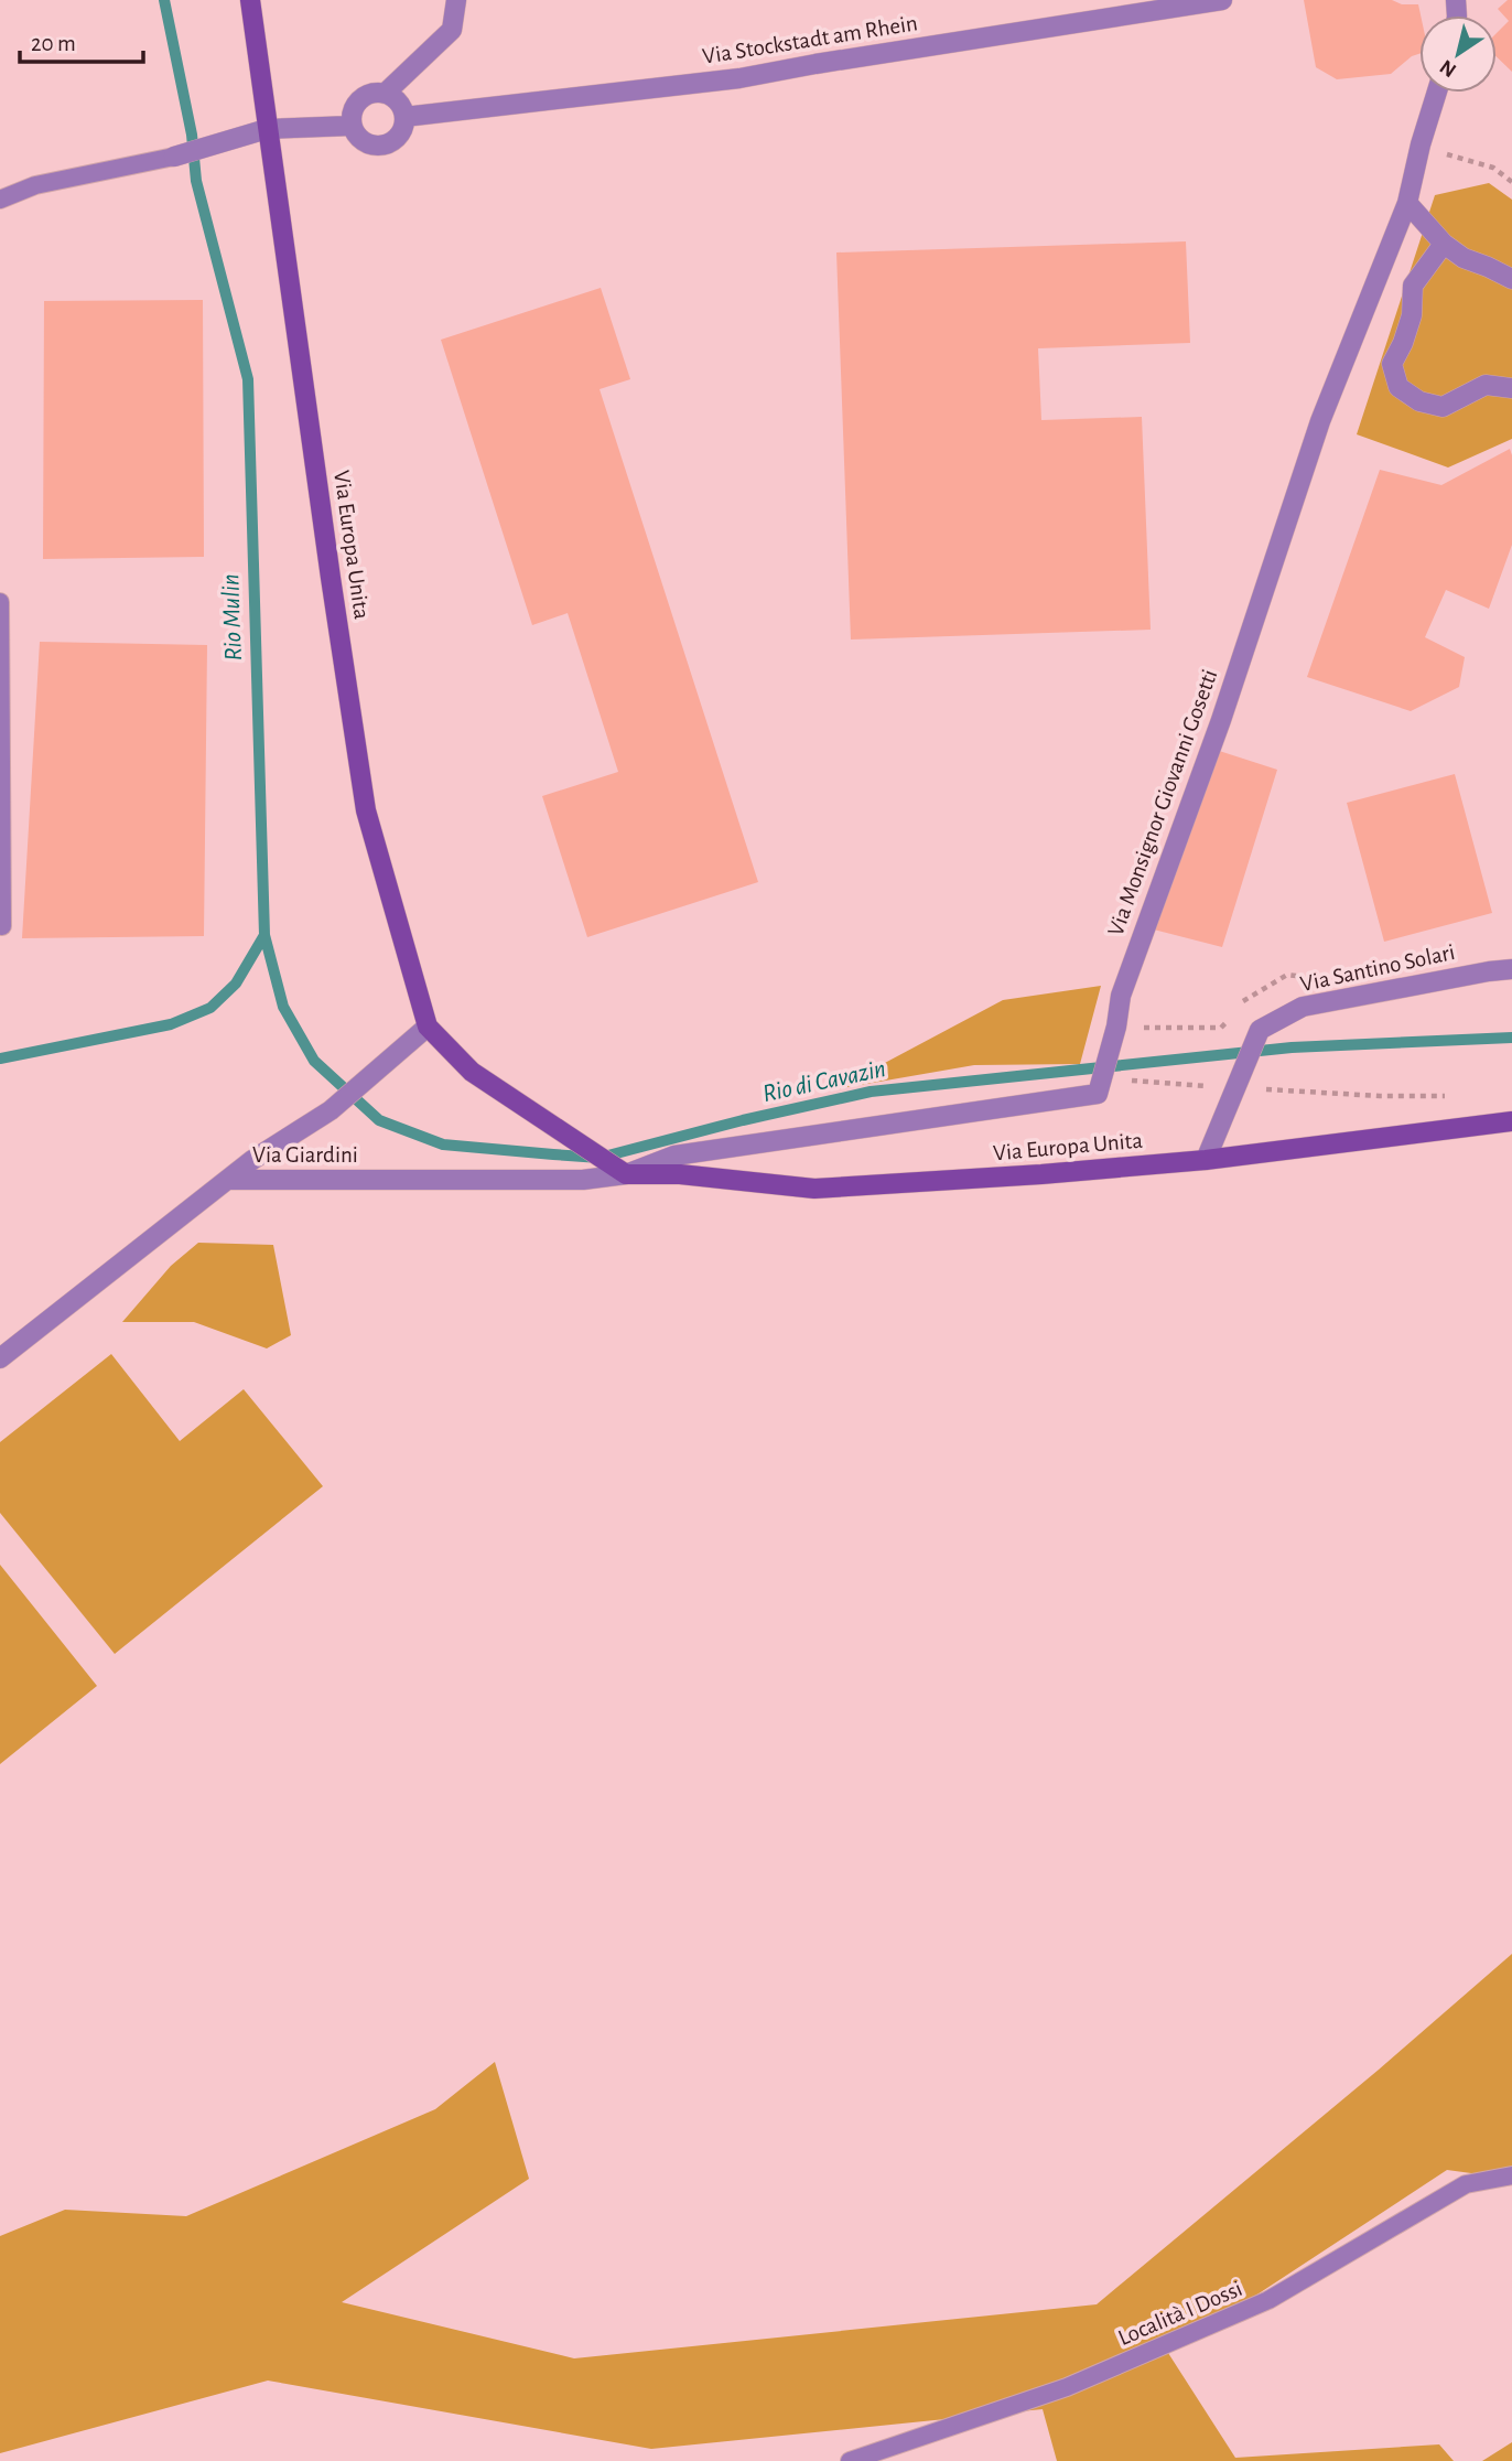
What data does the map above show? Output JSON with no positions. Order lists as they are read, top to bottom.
{
  "streets": {
    "main road": ["Via Europa Unita"],
    "street": [
      "Via Stockstadt am Rhein",
      "Via Monsignor Giovanni Gosetti",
      "Via Santino Solari",
      "Via Giardini"
    ],
    "lane": ["Località I Dossi"]
  },
  "crossings": [
    ["Via Europa Unita", "Via Santino Solari"],
    ["Via Europa Unita", "Via Giardini"]
  ],
  "water": ["Rio Mulin", "Rio di Cavazin"],
  "scale_bar": "20 m",
  "north": "bottom left"
}
